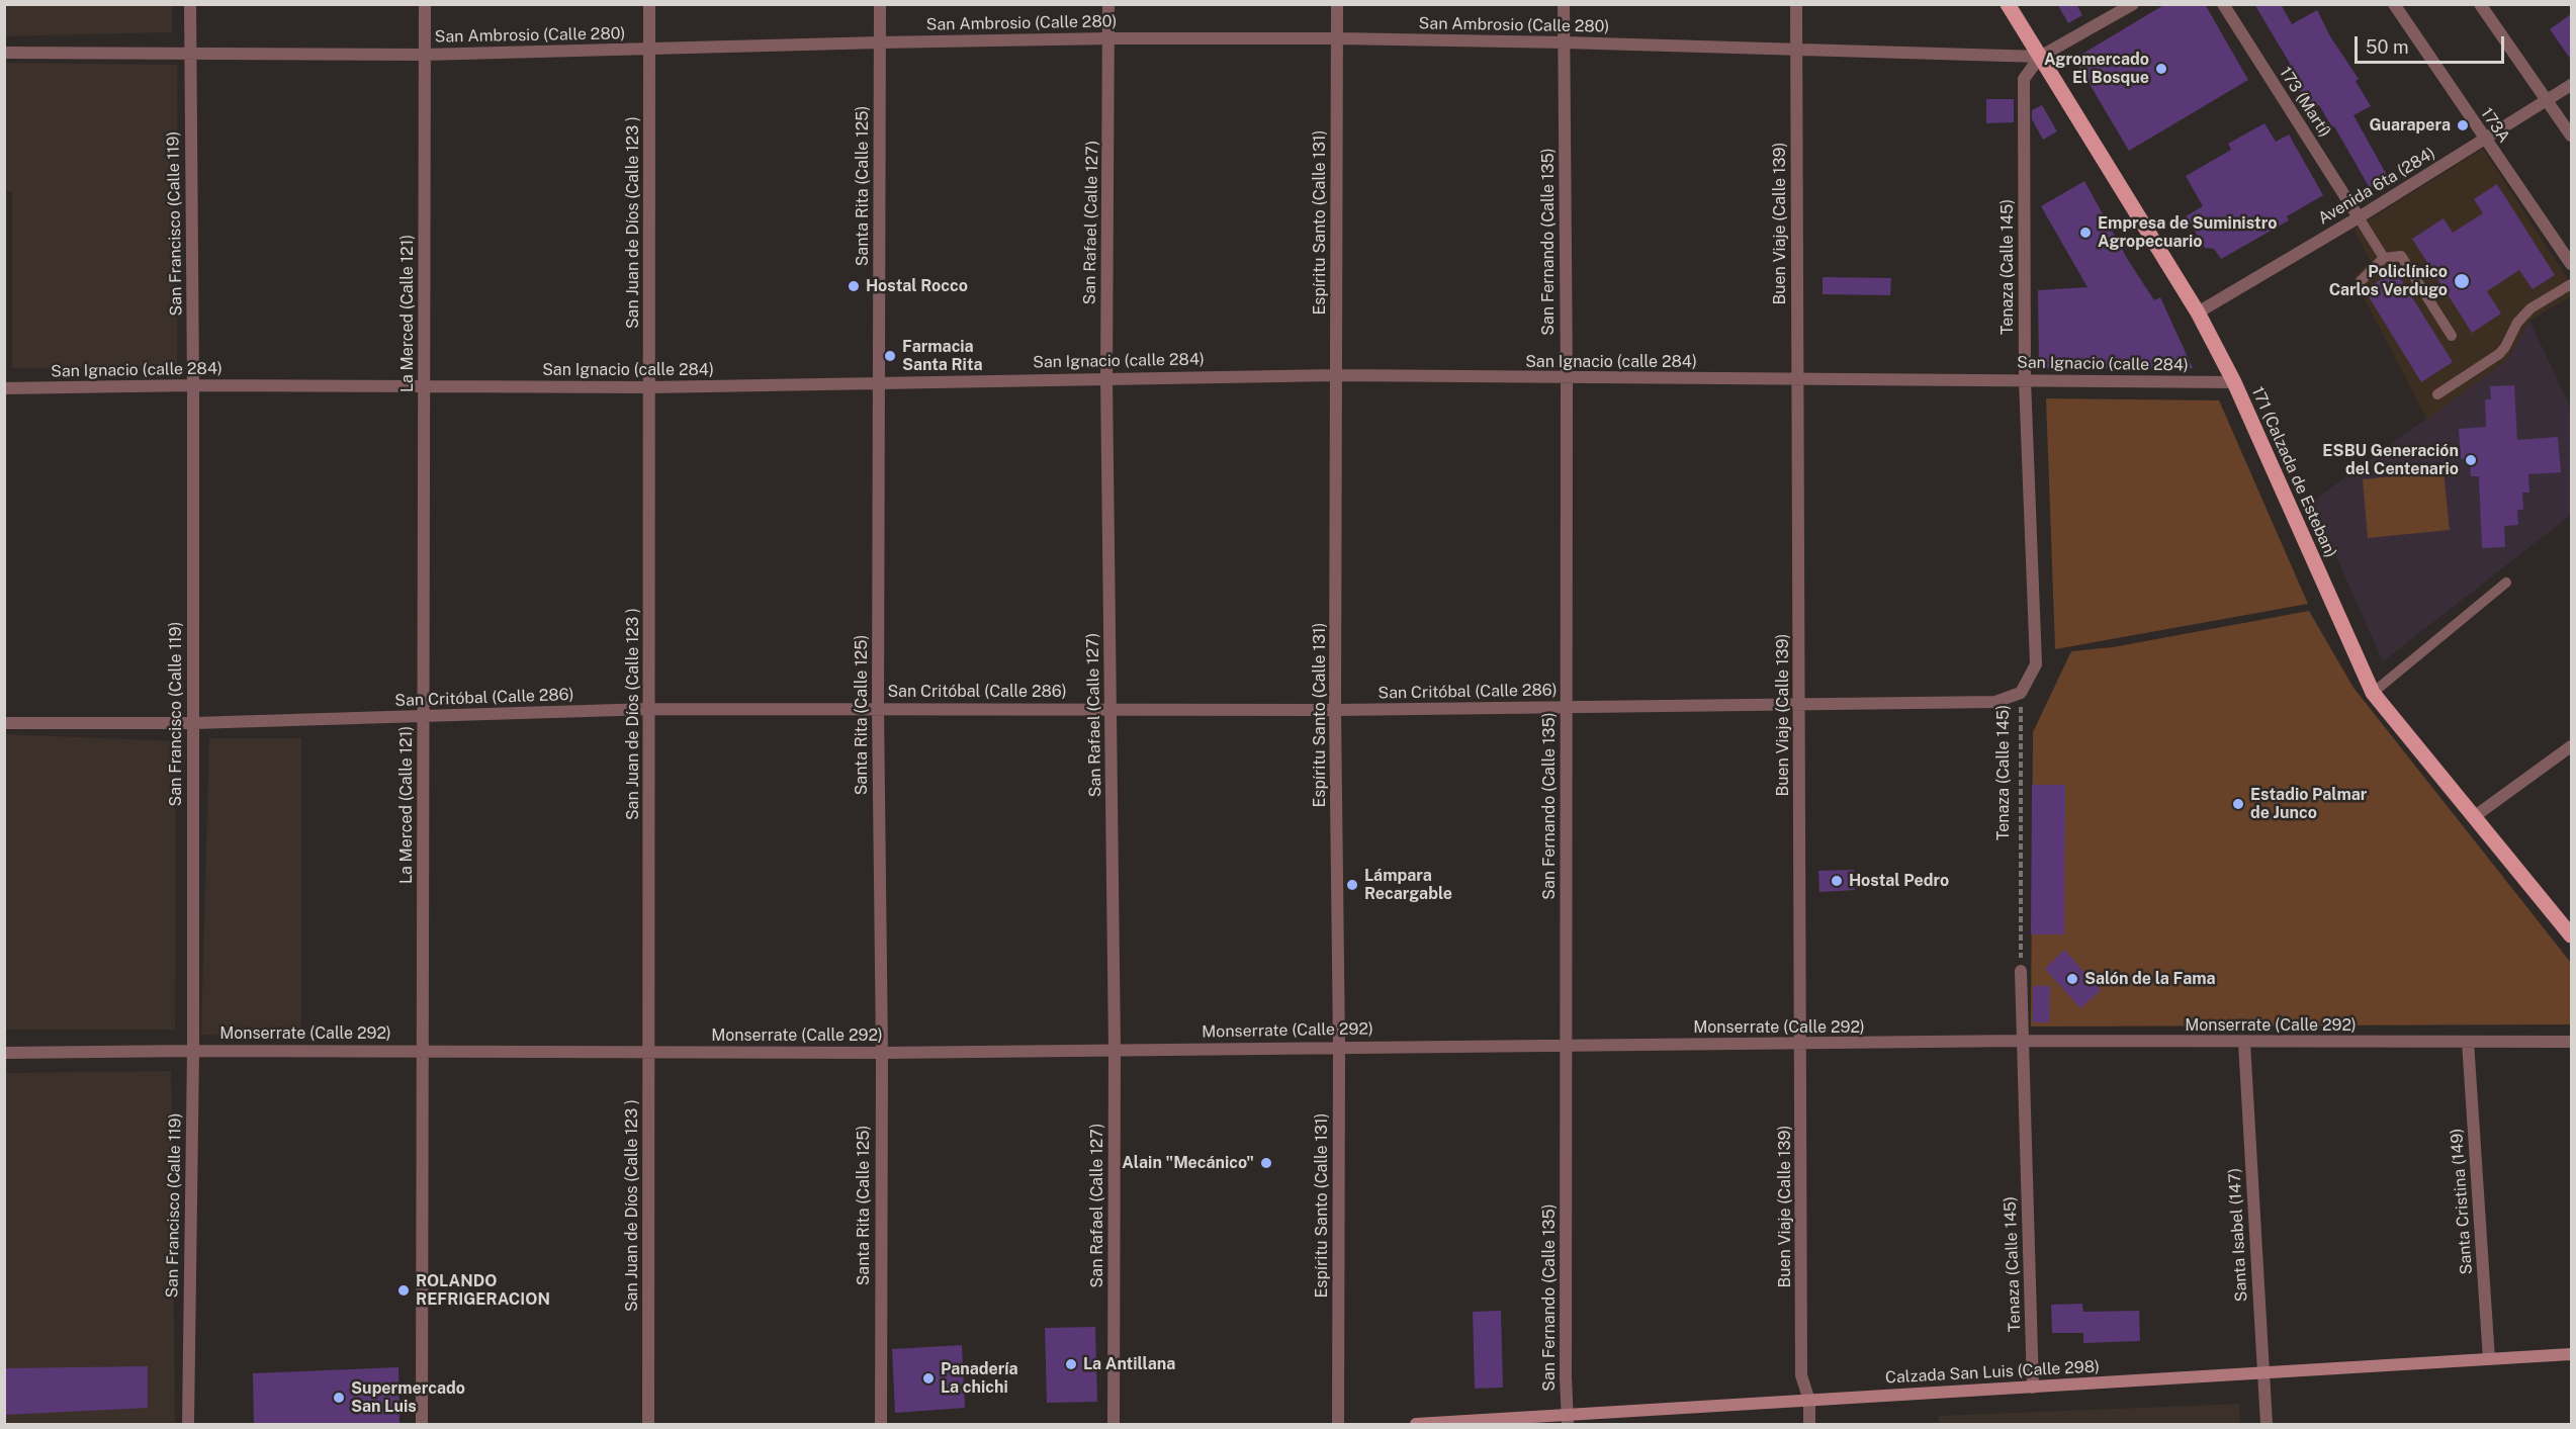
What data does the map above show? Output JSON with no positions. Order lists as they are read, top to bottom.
{
  "streets": {
    "main road": ["171 (Calzada de Esteban)", "Calzada San Luis (Calle 298)"],
    "street": [
      "San Ambrosio (Calle 280)",
      "173 (Martí)",
      "173A",
      "Santa Rita (Calle 125)",
      "Avenida 6ta (284)",
      "San Juan de Díos (Calle 123 )",
      "San Rafael (Calle 127)",
      "Espíritu Santo (Calle 131)",
      "San Francisco (Calle 119)",
      "Buen Viaje (Calle 139)",
      "San Fernando (Calle 135)",
      "Tenaza (Calle 145)",
      "La Merced (Calle 121)",
      "San Ignacio (calle 284)",
      "San Critóbal (Calle 286)",
      "Monserrate (Calle 292)",
      "Santa Cristina (149)",
      "Santa Isabel (147)"
    ]
  },
  "crossings": [
    ["San Ambrosio (Calle 280)", "Santa Rita (Calle 125)"],
    ["San Ambrosio (Calle 280)", "San Juan de Díos (Calle 123 )"],
    ["San Ambrosio (Calle 280)", "San Rafael (Calle 127)"],
    ["San Ambrosio (Calle 280)", "Espíritu Santo (Calle 131)"],
    ["San Ambrosio (Calle 280)", "San Francisco (Calle 119)"],
    ["San Ambrosio (Calle 280)", "Buen Viaje (Calle 139)"],
    ["San Ambrosio (Calle 280)", "San Fernando (Calle 135)"],
    ["San Ambrosio (Calle 280)", "Tenaza (Calle 145)"],
    ["San Ambrosio (Calle 280)", "La Merced (Calle 121)"],
    ["San Ambrosio (Calle 280)", "171 (Calzada de Esteban)"],
    ["173 (Martí)", "Avenida 6ta (284)"],
    ["173A", "Avenida 6ta (284)"],
    ["Santa Rita (Calle 125)", "San Ignacio (calle 284)"],
    ["Santa Rita (Calle 125)", "San Critóbal (Calle 286)"],
    ["Santa Rita (Calle 125)", "Monserrate (Calle 292)"],
    ["Avenida 6ta (284)", "171 (Calzada de Esteban)"],
    ["San Juan de Díos (Calle 123 )", "San Ignacio (calle 284)"],
    ["San Juan de Díos (Calle 123 )", "San Critóbal (Calle 286)"],
    ["San Juan de Díos (Calle 123 )", "Monserrate (Calle 292)"],
    ["San Rafael (Calle 127)", "San Ignacio (calle 284)"],
    ["San Rafael (Calle 127)", "San Critóbal (Calle 286)"],
    ["San Rafael (Calle 127)", "Monserrate (Calle 292)"],
    ["Espíritu Santo (Calle 131)", "San Ignacio (calle 284)"],
    ["Espíritu Santo (Calle 131)", "San Critóbal (Calle 286)"],
    ["Espíritu Santo (Calle 131)", "Monserrate (Calle 292)"],
    ["San Francisco (Calle 119)", "San Ignacio (calle 284)"],
    ["San Francisco (Calle 119)", "San Critóbal (Calle 286)"],
    ["San Francisco (Calle 119)", "Monserrate (Calle 292)"],
    ["Buen Viaje (Calle 139)", "San Ignacio (calle 284)"],
    ["Buen Viaje (Calle 139)", "San Critóbal (Calle 286)"],
    ["Buen Viaje (Calle 139)", "Monserrate (Calle 292)"],
    ["Buen Viaje (Calle 139)", "Calzada San Luis (Calle 298)"],
    ["San Fernando (Calle 135)", "San Ignacio (calle 284)"],
    ["San Fernando (Calle 135)", "San Critóbal (Calle 286)"],
    ["San Fernando (Calle 135)", "Monserrate (Calle 292)"],
    ["San Fernando (Calle 135)", "Calzada San Luis (Calle 298)"],
    ["Tenaza (Calle 145)", "San Ignacio (calle 284)"],
    ["Tenaza (Calle 145)", "171 (Calzada de Esteban)"],
    ["Tenaza (Calle 145)", "San Critóbal (Calle 286)"],
    ["Tenaza (Calle 145)", "Monserrate (Calle 292)"],
    ["Tenaza (Calle 145)", "Calzada San Luis (Calle 298)"],
    ["La Merced (Calle 121)", "San Ignacio (calle 284)"],
    ["La Merced (Calle 121)", "San Critóbal (Calle 286)"],
    ["La Merced (Calle 121)", "Monserrate (Calle 292)"],
    ["San Ignacio (calle 284)", "171 (Calzada de Esteban)"],
    ["Monserrate (Calle 292)", "Santa Cristina (149)"],
    ["Monserrate (Calle 292)", "Santa Isabel (147)"],
    ["Santa Cristina (149)", "Calzada San Luis (Calle 298)"],
    ["Santa Isabel (147)", "Calzada San Luis (Calle 298)"]
  ],
  "places": [
    "Agromercado El Bosque",
    "Guarapera",
    "Empresa de Suministro Agropecuario",
    "Policlínico Carlos Verdugo",
    "Hostal Rocco",
    "Farmacia Santa Rita",
    "ESBU Generación del Centenario",
    "Estadio Palmar de Junco",
    "Hostal Pedro",
    "Lámpara Recargable",
    "Salón de la Fama",
    "Alain \"Mecánico\"",
    "ROLANDO REFRIGERACION",
    "La Antillana",
    "Panadería La chichi",
    "Supermercado San Luis"
  ],
  "scale_bar": "50 m"
}
